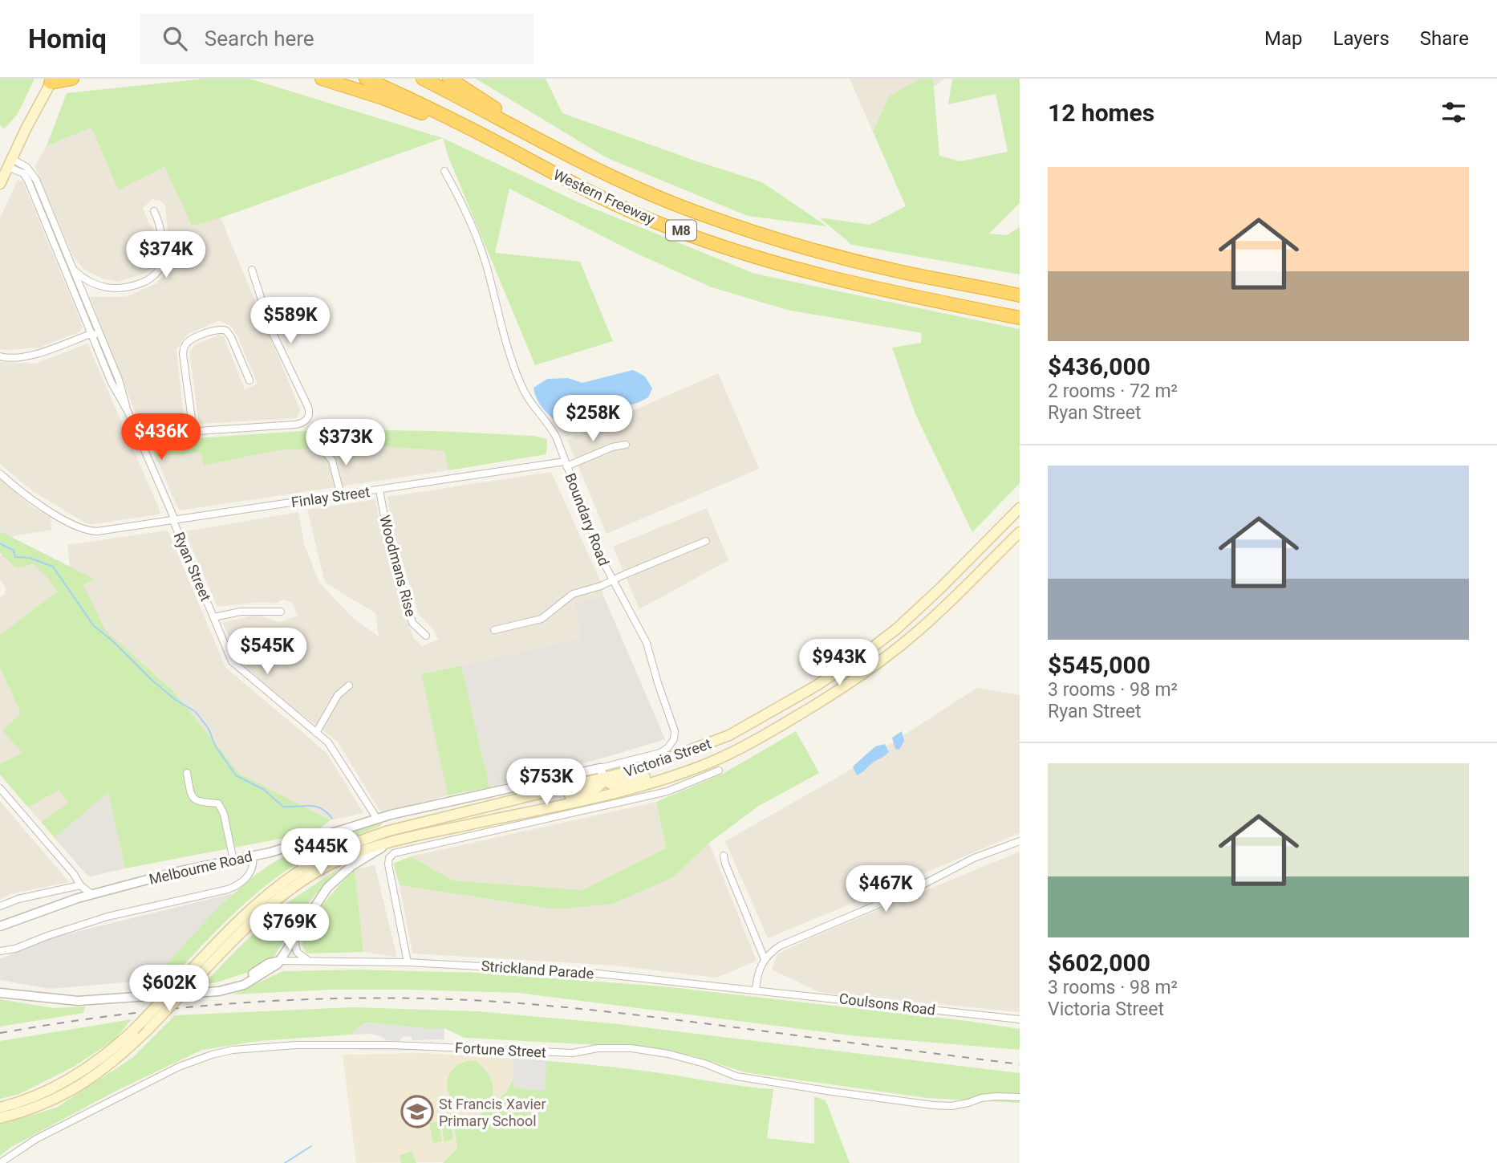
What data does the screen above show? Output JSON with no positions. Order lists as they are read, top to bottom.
{
  "streets": {
    "highway": ["Western Freeway", "M8"],
    "main road": ["Victoria Street"],
    "street": [
      "Finlay Street",
      "Boundary Road",
      "Woodmans Rise",
      "Ryan Street",
      "Melbourne Road",
      "Strickland Parade",
      "Coulsons Road",
      "Fortune Street"
    ]
  },
  "crossings": [
    ["Finlay Street", "Boundary Road"],
    ["Finlay Street", "Woodmans Rise"],
    ["Finlay Street", "Ryan Street"],
    ["Boundary Road", "Melbourne Road"],
    ["Ryan Street", "Melbourne Road"],
    ["Victoria Street", "Melbourne Road"],
    ["Strickland Parade", "Coulsons Road"]
  ],
  "places": {
    "school or university": ["St Francis Xavier Primary School"]
  },
  "page": {
    "header": "Homiq",
    "search": "Search here",
    "nav": ["Map", "Layers", "Share"],
    "heading": "12 homes",
    "list": [
      {
        "name": "$436,000",
        "note": "2 rooms · 72 m² · Ryan Street"
      },
      {
        "name": "$545,000",
        "note": "3 rooms · 98 m² · Ryan Street"
      },
      {
        "name": "$602,000",
        "note": "3 rooms · 98 m² · Victoria Street"
      }
    ],
    "price": [
      "$374K",
      "$589K",
      "$258K",
      "$436K",
      "$373K",
      "$545K",
      "$943K",
      "$753K",
      "$445K",
      "$467K",
      "$769K",
      "$602K"
    ]
  }
}
